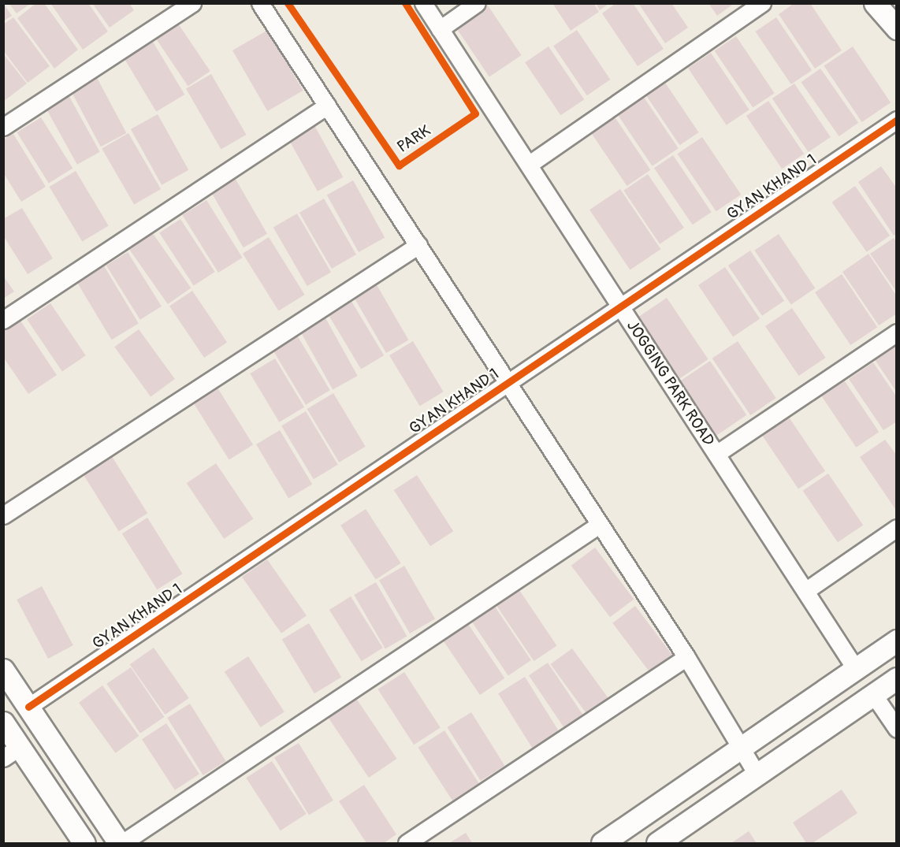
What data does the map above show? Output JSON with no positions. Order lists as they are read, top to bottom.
{
  "streets": {
    "street": ["GYAN KHAND 1", "JOGGING PARK ROAD"],
    "cycle path": ["PARK"]
  },
  "crossings": [
    ["GYAN KHAND 1", "JOGGING PARK ROAD"]
  ]
}
